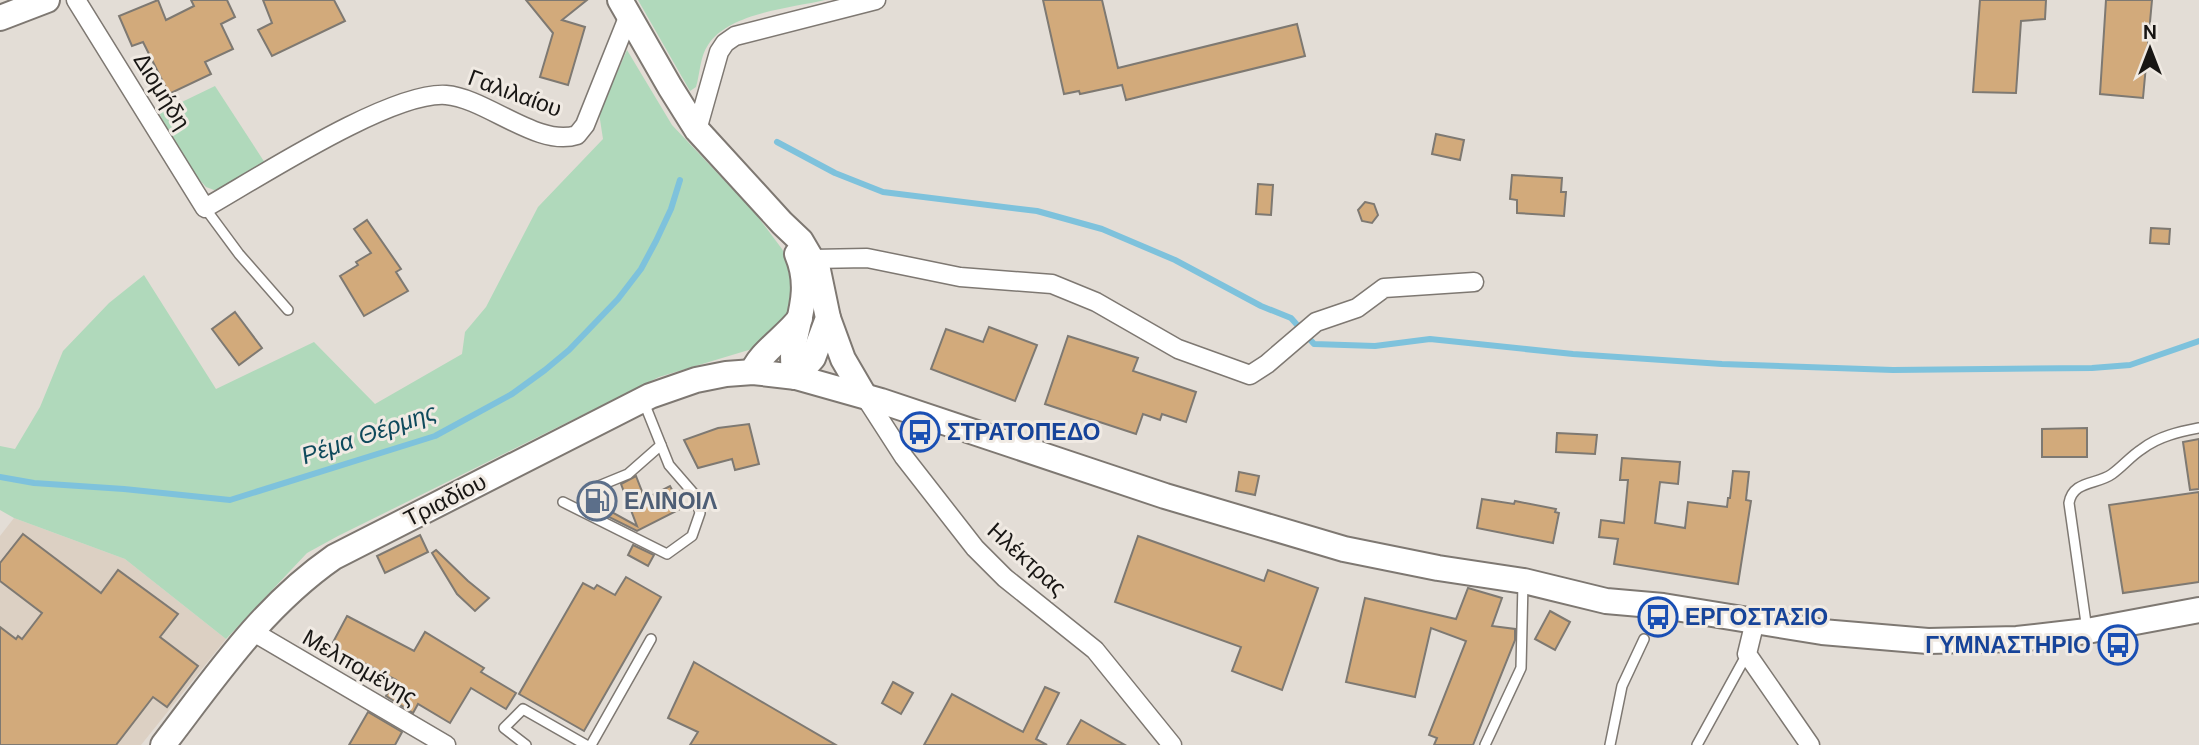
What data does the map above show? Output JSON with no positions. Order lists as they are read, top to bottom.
{
  "streets": {
    "main road": ["Τριαδίου"],
    "street": [
      "Διομήδη",
      "Γαλιλαίου",
      "Ηλέκτρας",
      "Μελπομένης"
    ]
  },
  "crossings": [
    ["Διομήδη", "Γαλιλαίου"],
    ["Τριαδίου", "Ηλέκτρας"],
    ["Τριαδίου", "Μελπομένης"]
  ],
  "water": ["Ρέμα Θέρμης"],
  "places": {
    "bus stop": ["ΣΤΡΑΤΟΠΕΔΟ", "ΕΡΓΟΣΤΑΣΙΟ", "ΓΥΜΝΑΣΤΗΡΙΟ"],
    "fuel station": ["ΕΛΙΝΟΙΛ"]
  },
  "north": "top"
}
